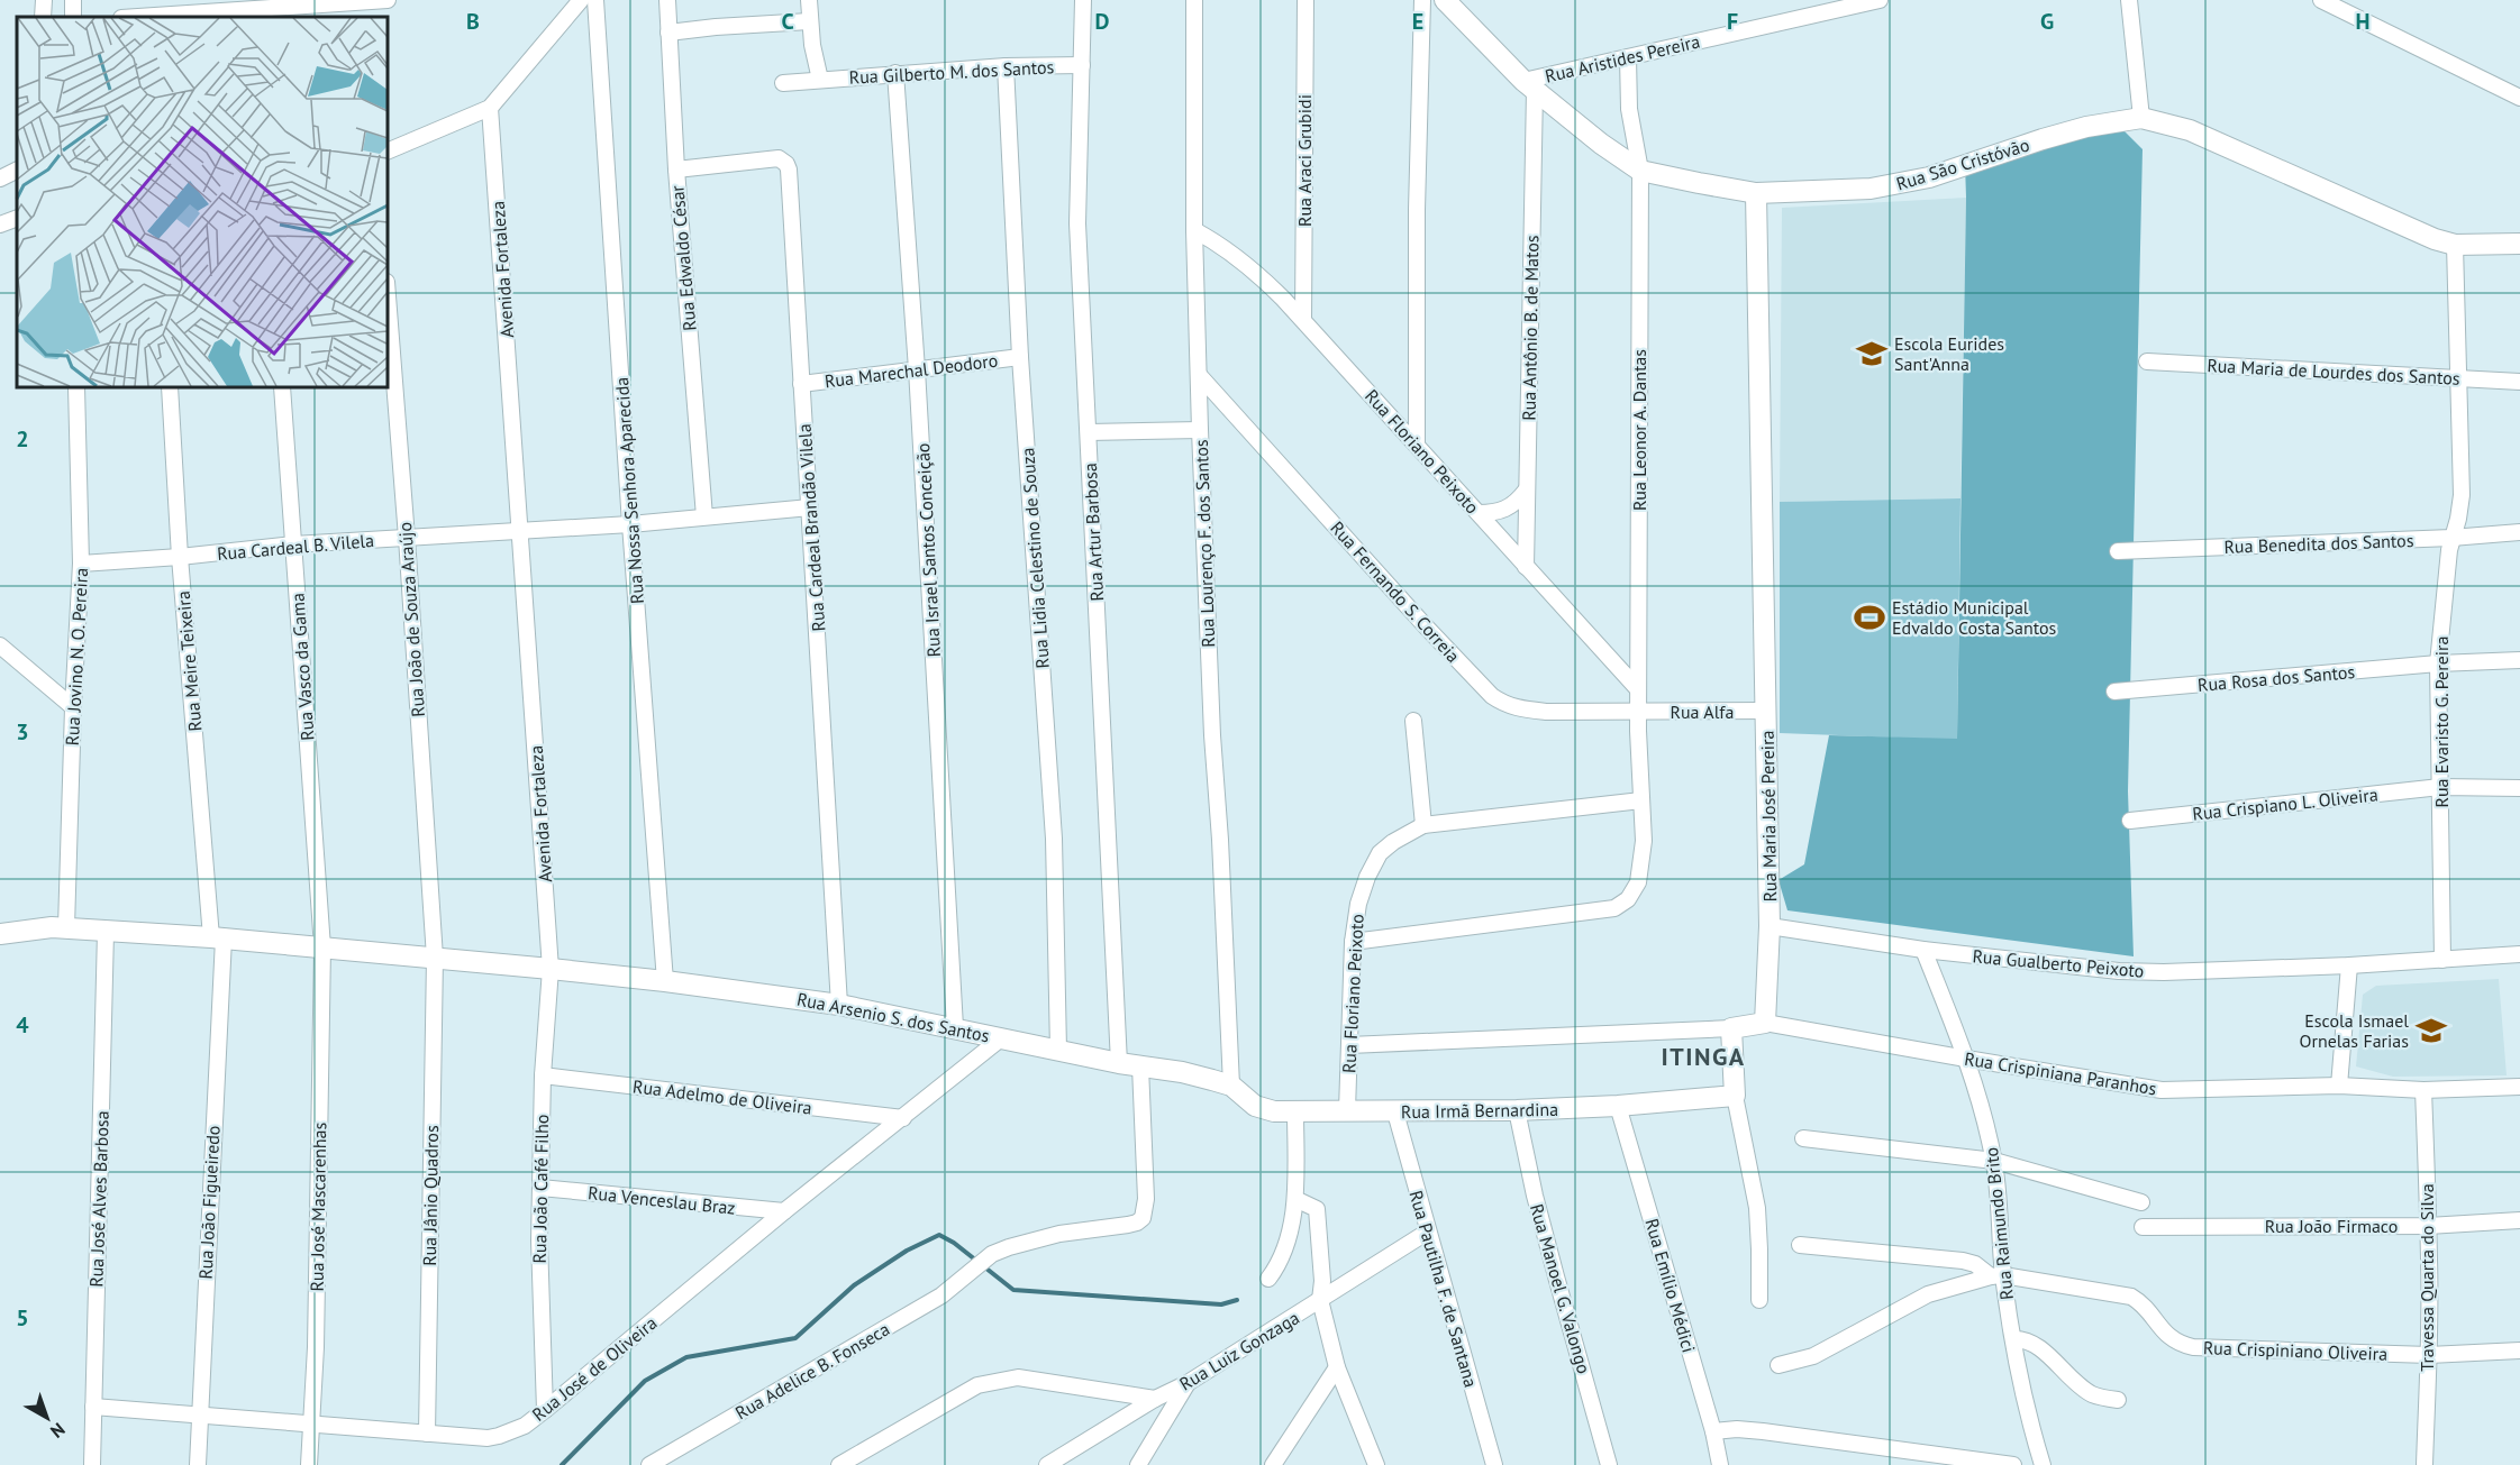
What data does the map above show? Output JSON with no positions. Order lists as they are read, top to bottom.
{
  "streets": {
    "main road": [
      "Rua São Cristóvão",
      "Rua Maria José Pereira",
      "Rua Arsenio S. dos Santos",
      "Rua Irmã Bernardina"
    ],
    "street": [
      "Rua Aristides Pereira",
      "Rua Gilberto M. dos Santos",
      "Rua Araci Grubidi",
      "Rua Edwaldo César",
      "Avenida Fortaleza",
      "Rua Antônio B. de Matos",
      "Rua Marechal Deodoro",
      "Rua Maria de Lourdes dos Santos",
      "Rua Leonor A. Dantas",
      "Rua Floriano Peixoto",
      "Rua Nossa Senhora Aparecida",
      "Rua Cardeal Brandão Vilela",
      "Rua Artur Barbosa",
      "Rua Lourenço F. dos Santos",
      "Rua Benedita dos Santos",
      "Rua Cardeal B. Vilela",
      "Rua Israel Santos Conceição",
      "Rua Lidia Celestino de Souza",
      "Rua Fernando S. Correia",
      "Rua João de Souza Araújo",
      "Rua Jovino N. O. Pereira",
      "Rua Meire Teixeira",
      "Rua Vasco da Gama",
      "Rua Rosa dos Santos",
      "Rua Alfa",
      "Rua Evaristo G. Pereira",
      "Rua Crispiano L. Oliveira",
      "Rua Gualberto Peixoto",
      "Rua Crispiniana Paranhos",
      "Rua Adelmo de Oliveira",
      "Rua João Café Filho",
      "Rua Jânio Quadros",
      "Rua José Alves Barbosa",
      "Rua Venceslau Braz",
      "Rua João Figueiredo",
      "Rua José Mascarenhas",
      "Rua Raimundo Brito",
      "Rua João Firmaco",
      "Travessa Quarta do Silva",
      "Rua Emílio Médici",
      "Rua Pautilha F. de Santana",
      "Rua Manoel G. Valongo",
      "Rua Luiz Gonzaga",
      "Rua Crispiniano Oliveira",
      "Rua José de Oliveira",
      "Rua Adelice B. Fonseca"
    ]
  },
  "crossings": [
    ["Rua Aristides Pereira", "Rua São Cristóvão"],
    ["Rua Aristides Pereira", "Rua Antônio B. de Matos"],
    ["Rua Aristides Pereira", "Rua Leonor A. Dantas"],
    ["Rua Gilberto M. dos Santos", "Rua Artur Barbosa"],
    ["Rua Gilberto M. dos Santos", "Rua Israel Santos Conceição"],
    ["Rua Gilberto M. dos Santos", "Rua Lidia Celestino de Souza"],
    ["Rua Araci Grubidi", "Rua Floriano Peixoto"],
    ["Rua São Cristóvão", "Rua Antônio B. de Matos"],
    ["Rua São Cristóvão", "Rua Leonor A. Dantas"],
    ["Rua São Cristóvão", "Rua Evaristo G. Pereira"],
    ["Rua São Cristóvão", "Rua Maria José Pereira"],
    ["Rua Edwaldo César", "Rua Cardeal Brandão Vilela"],
    ["Rua Edwaldo César", "Rua Cardeal B. Vilela"],
    ["Avenida Fortaleza", "Rua Cardeal B. Vilela"],
    ["Avenida Fortaleza", "Rua Arsenio S. dos Santos"],
    ["Avenida Fortaleza", "Rua João Café Filho"],
    ["Rua Antônio B. de Matos", "Rua Floriano Peixoto"],
    ["Rua Marechal Deodoro", "Rua Cardeal Brandão Vilela"],
    ["Rua Marechal Deodoro", "Rua Israel Santos Conceição"],
    ["Rua Marechal Deodoro", "Rua Lidia Celestino de Souza"],
    ["Rua Maria de Lourdes dos Santos", "Rua Evaristo G. Pereira"],
    ["Rua Leonor A. Dantas", "Rua Floriano Peixoto"],
    ["Rua Leonor A. Dantas", "Rua Fernando S. Correia"],
    ["Rua Leonor A. Dantas", "Rua Alfa"],
    ["Rua Floriano Peixoto", "Rua Lourenço F. dos Santos"],
    ["Rua Floriano Peixoto", "Rua Irmã Bernardina"],
    ["Rua Nossa Senhora Aparecida", "Rua Cardeal B. Vilela"],
    ["Rua Nossa Senhora Aparecida", "Rua Arsenio S. dos Santos"],
    ["Rua Cardeal Brandão Vilela", "Rua Cardeal B. Vilela"],
    ["Rua Cardeal Brandão Vilela", "Rua Arsenio S. dos Santos"],
    ["Rua Artur Barbosa", "Rua Arsenio S. dos Santos"],
    ["Rua Lourenço F. dos Santos", "Rua Fernando S. Correia"],
    ["Rua Lourenço F. dos Santos", "Rua Arsenio S. dos Santos"],
    ["Rua Lourenço F. dos Santos", "Rua Irmã Bernardina"],
    ["Rua Benedita dos Santos", "Rua Evaristo G. Pereira"],
    ["Rua Cardeal B. Vilela", "Rua João de Souza Araújo"],
    ["Rua Cardeal B. Vilela", "Rua Jovino N. O. Pereira"],
    ["Rua Cardeal B. Vilela", "Rua Meire Teixeira"],
    ["Rua Cardeal B. Vilela", "Rua Vasco da Gama"],
    ["Rua Israel Santos Conceição", "Rua Arsenio S. dos Santos"],
    ["Rua Lidia Celestino de Souza", "Rua Arsenio S. dos Santos"],
    ["Rua Fernando S. Correia", "Rua Alfa"],
    ["Rua João de Souza Araújo", "Rua Jânio Quadros"],
    ["Rua Meire Teixeira", "Rua João Figueiredo"],
    ["Rua Vasco da Gama", "Rua José Mascarenhas"],
    ["Rua Rosa dos Santos", "Rua Evaristo G. Pereira"],
    ["Rua Alfa", "Rua Maria José Pereira"],
    ["Rua Evaristo G. Pereira", "Rua Crispiano L. Oliveira"],
    ["Rua Maria José Pereira", "Rua Gualberto Peixoto"],
    ["Rua Maria José Pereira", "Rua Crispiniana Paranhos"],
    ["Rua Gualberto Peixoto", "Rua Raimundo Brito"],
    ["Rua Arsenio S. dos Santos", "Rua Irmã Bernardina"],
    ["Rua Arsenio S. dos Santos", "Rua João Café Filho"],
    ["Rua Arsenio S. dos Santos", "Rua José de Oliveira"],
    ["Rua Arsenio S. dos Santos", "Rua Adelice B. Fonseca"],
    ["Rua Crispiniana Paranhos", "Rua Raimundo Brito"],
    ["Rua Crispiniana Paranhos", "Travessa Quarta do Silva"],
    ["Rua Adelmo de Oliveira", "Rua João Café Filho"],
    ["Rua Adelmo de Oliveira", "Rua José de Oliveira"],
    ["Rua Irmã Bernardina", "Rua Emílio Médici"],
    ["Rua Irmã Bernardina", "Rua Pautilha F. de Santana"],
    ["Rua Irmã Bernardina", "Rua Manoel G. Valongo"],
    ["Rua João Café Filho", "Rua Venceslau Braz"],
    ["Rua João Café Filho", "Rua José de Oliveira"],
    ["Rua Jânio Quadros", "Rua José de Oliveira"],
    ["Rua José Alves Barbosa", "Rua José de Oliveira"],
    ["Rua Venceslau Braz", "Rua José de Oliveira"],
    ["Rua João Figueiredo", "Rua José de Oliveira"],
    ["Rua José Mascarenhas", "Rua José de Oliveira"],
    ["Rua Raimundo Brito", "Rua Crispiniano Oliveira"],
    ["Rua João Firmaco", "Travessa Quarta do Silva"],
    ["Travessa Quarta do Silva", "Rua Crispiniano Oliveira"],
    ["Rua Pautilha F. de Santana", "Rua Luiz Gonzaga"]
  ],
  "districts": ["ITINGA"],
  "places": {
    "school or university": ["Escola Eurides Sant'Anna", "Escola Ismael Ornelas Farias"],
    "sports": ["Estádio Municipal Edvaldo Costa Santos"]
  },
  "north": "bottom right",
  "grid": {
    "columns": [
      "B",
      "C",
      "D",
      "E",
      "F",
      "G",
      "H"
    ],
    "rows": [
      "2",
      "3",
      "4",
      "5"
    ]
  }
}
